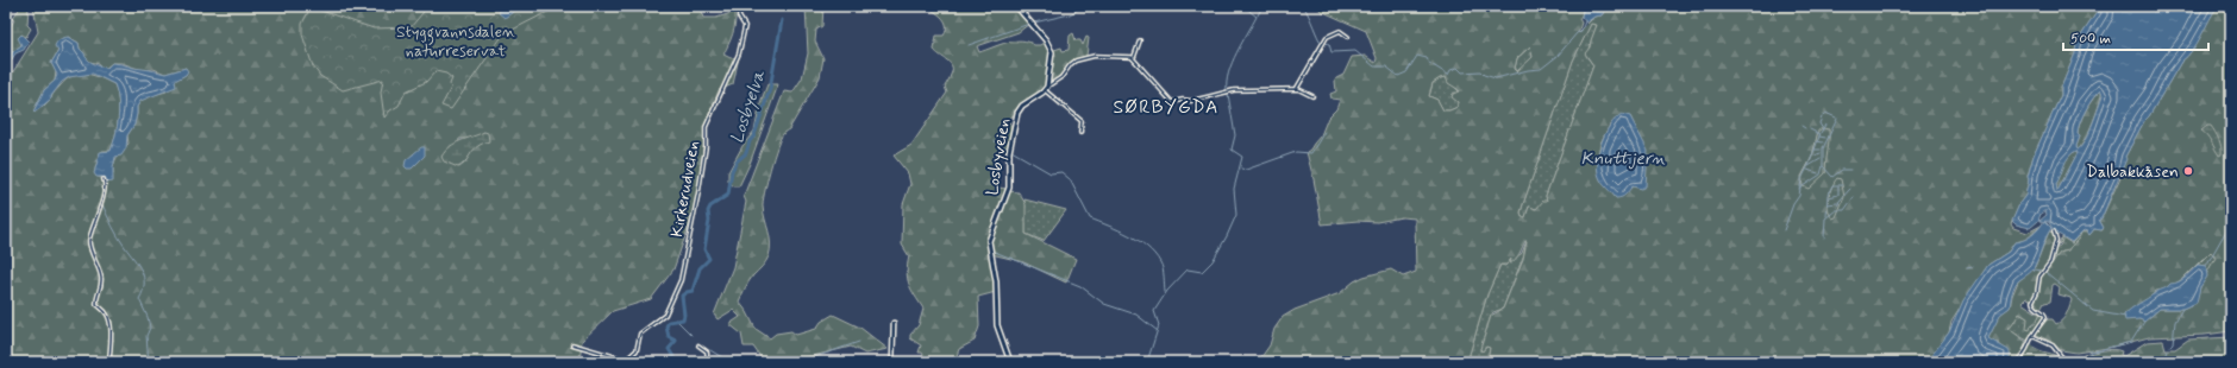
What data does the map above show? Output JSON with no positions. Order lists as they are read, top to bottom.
{
  "streets": {
    "main road": ["Losbyveien"],
    "street": ["Kirkerudveien"]
  },
  "districts": ["SØRBYGDA"],
  "water": ["Losbyelva", "Knuttjern"],
  "parks": ["Styggvannsdalen naturreservat"],
  "places": ["Dalbakkåsen"],
  "scale_bar": "500 m"
}
